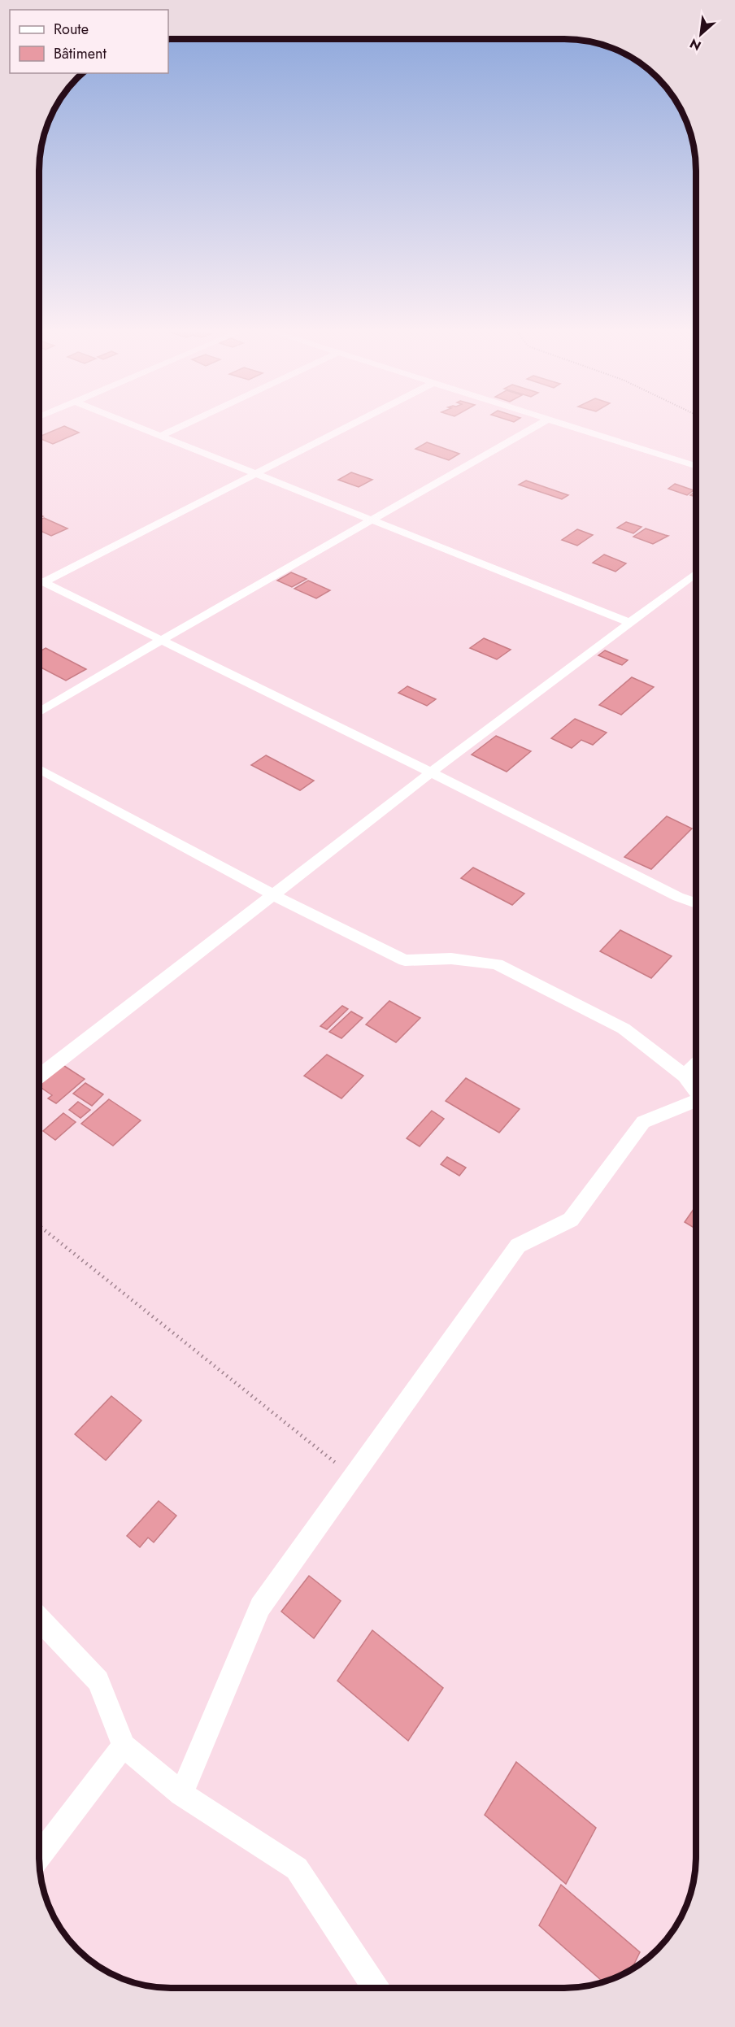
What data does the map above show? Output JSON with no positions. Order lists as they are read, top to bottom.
{
  "legend": ["Route", "Bâtiment"],
  "north": "bottom left"
}
